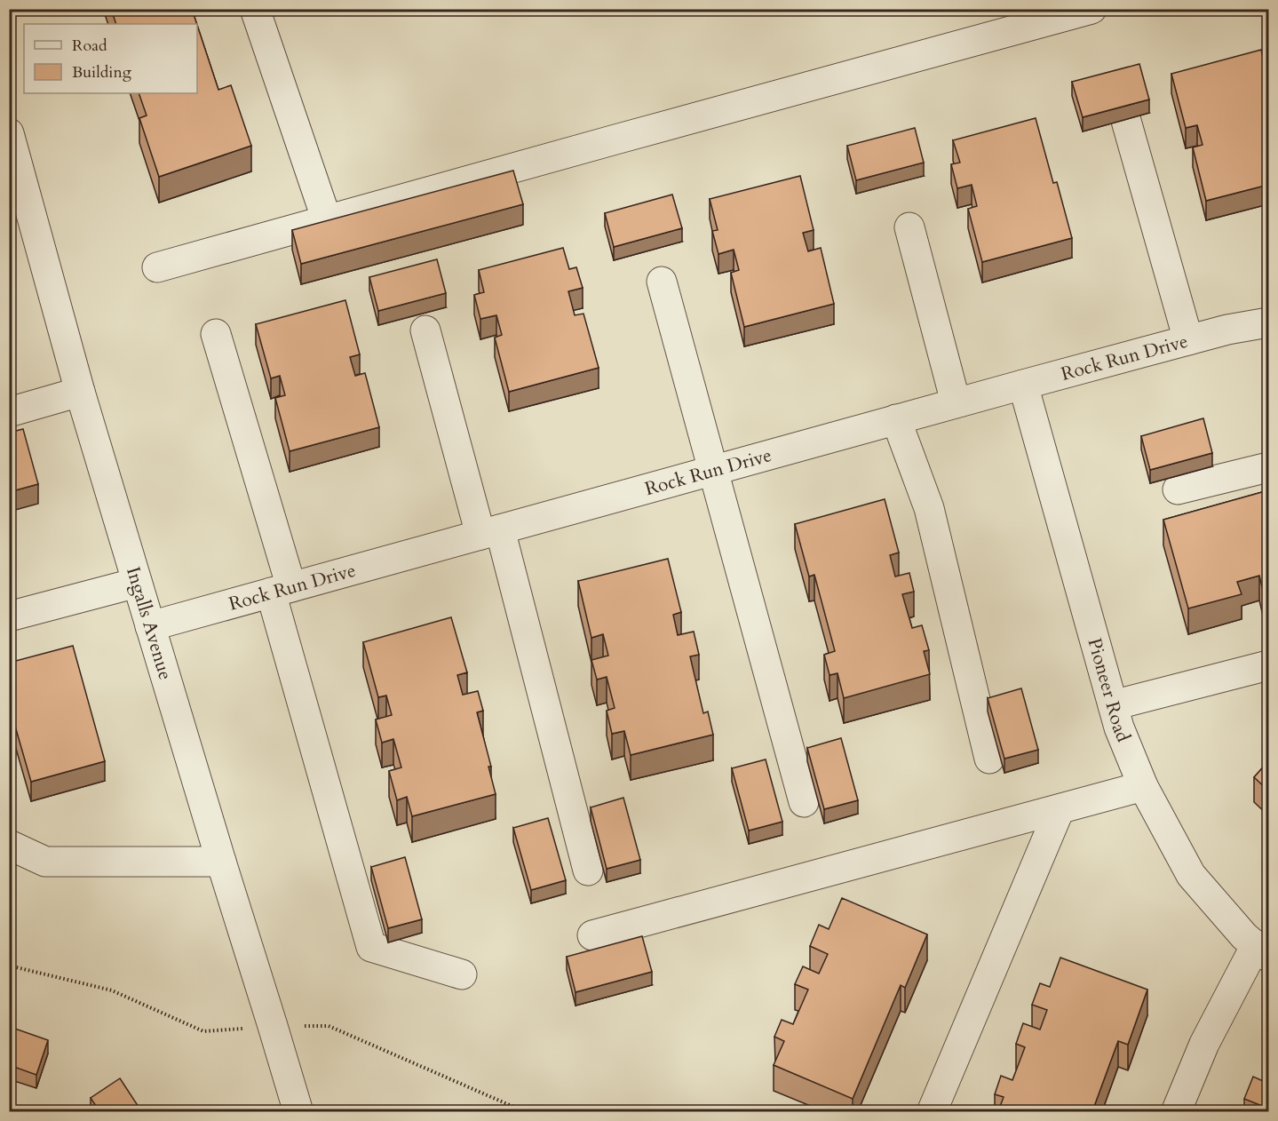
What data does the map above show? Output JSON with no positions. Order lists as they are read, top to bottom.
{
  "streets": {
    "street": ["Rock Run Drive", "Ingalls Avenue", "Pioneer Road"]
  },
  "crossings": [
    ["Rock Run Drive", "Ingalls Avenue"],
    ["Rock Run Drive", "Pioneer Road"]
  ],
  "legend": ["Road", "Building"]
}
